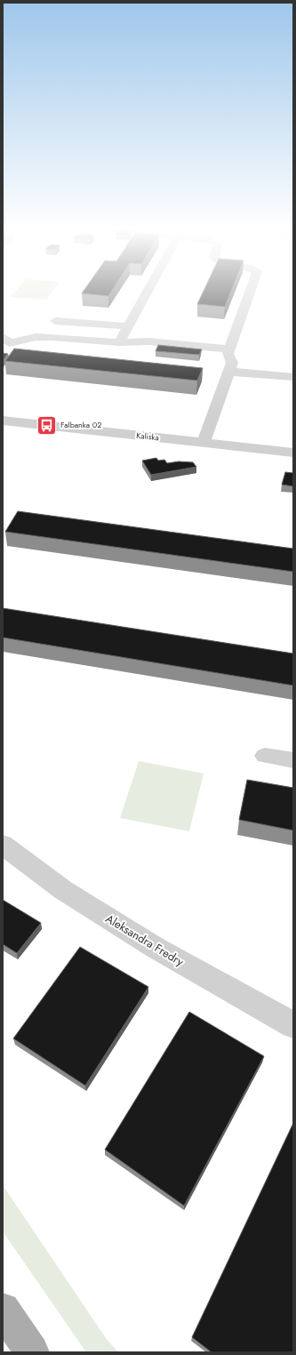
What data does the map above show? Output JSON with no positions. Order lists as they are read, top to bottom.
{
  "streets": {
    "street": ["Kaliska", "Aleksandra Fredry"]
  },
  "places": {
    "bus stop": ["Falbanka 02"]
  }
}
